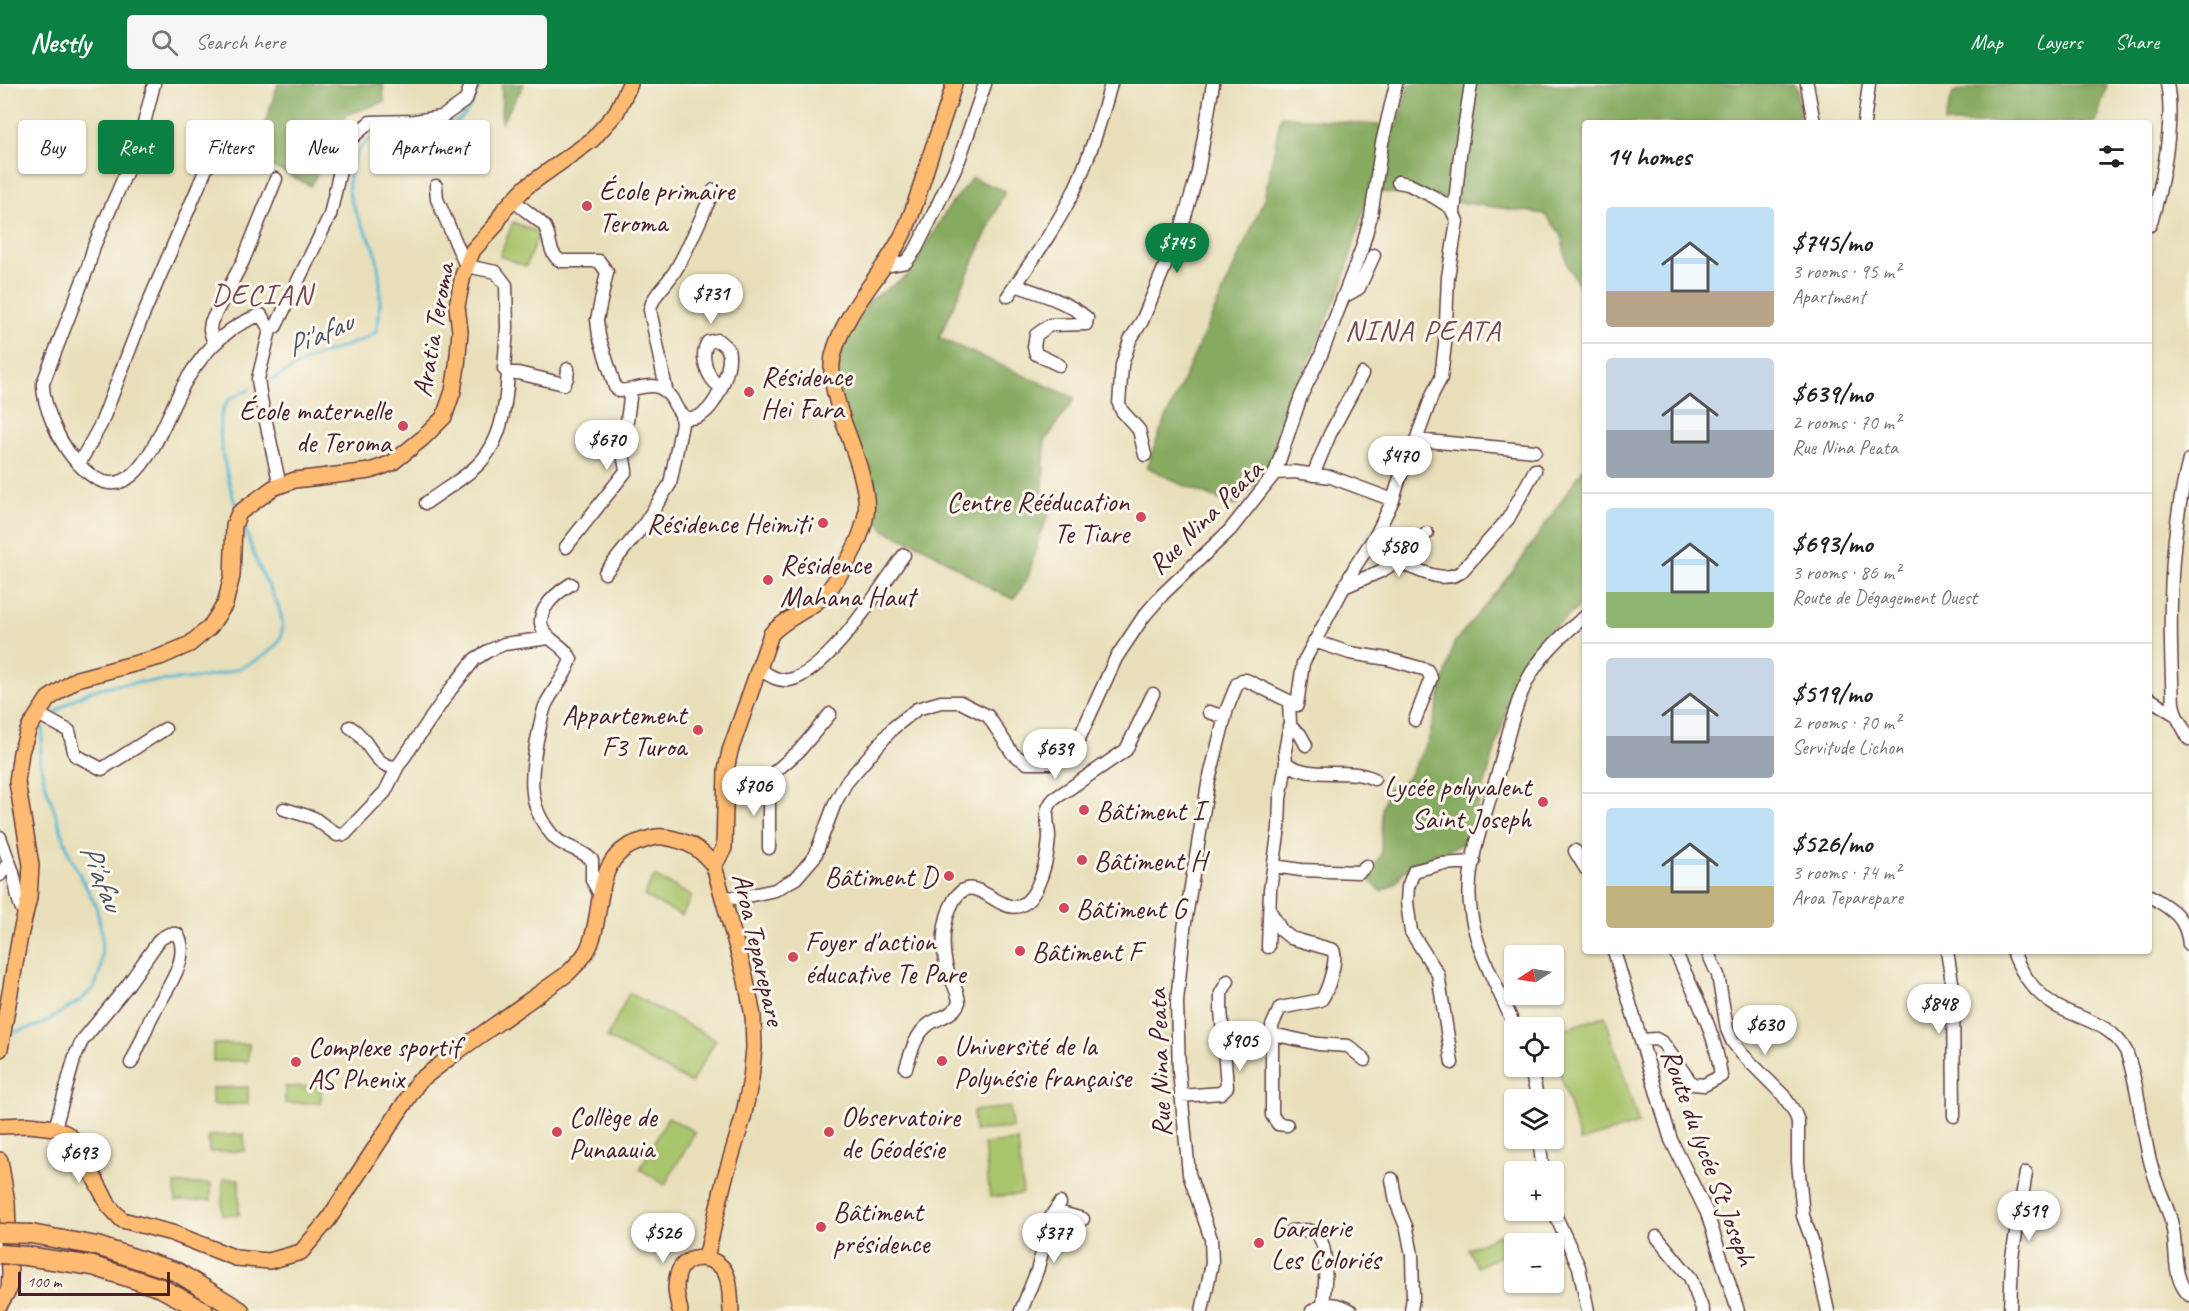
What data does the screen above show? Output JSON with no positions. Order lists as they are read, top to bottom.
{
  "streets": {
    "main road": ["Aratia Teroma", "Aroa Teparepare"],
    "street": ["Rue Nina Peata", "Route du lycée St Joseph"]
  },
  "crossings": [
    ["Rue Nina Peata", "Aroa Teparepare"]
  ],
  "districts": ["DECIAN", "NINA PEATA"],
  "water": ["Pi'afau"],
  "places": [
    "École primaire Teroma",
    "Résidence Hei Fara",
    "École maternelle de Teroma",
    "Centre Rééducation Te Tiare",
    "Résidence Heimiti",
    "Résidence Mahana Haut",
    "Appartement F3 Turoa",
    "Lycée polyvalent Saint Joseph",
    "Bâtiment I",
    "Bâtiment H",
    "Bâtiment D",
    "Bâtiment G",
    "Bâtiment F",
    "Foyer d'action éducative Te Pare",
    "Université de la Polynésie française",
    "Complexe sportif AS Phenix",
    "Collège de Punaauia",
    "Observatoire de Géodésie",
    "Bâtiment présidence",
    "Garderie Les Coloriés"
  ],
  "scale_bar": "100 m",
  "north": "left",
  "page": {
    "header": "Nestly",
    "search": "Search here",
    "nav": ["Map", "Layers", "Share"],
    "chip": [
      "Buy",
      "Rent",
      "Filters",
      "New",
      "Apartment"
    ],
    "heading": "14 homes",
    "list": [
      {
        "name": "$745/mo",
        "note": "3 rooms · 95 m² · Apartment"
      },
      {
        "name": "$639/mo",
        "note": "2 rooms · 70 m² · Rue Nina Peata"
      },
      {
        "name": "$693/mo",
        "note": "3 rooms · 86 m² · Route de Dégagement Ouest"
      },
      {
        "name": "$519/mo",
        "note": "2 rooms · 70 m² · Servitude Lichon"
      },
      {
        "name": "$526/mo",
        "note": "3 rooms · 74 m² · Aroa Teparepare"
      }
    ],
    "price": [
      "$745",
      "$731",
      "$670",
      "$470",
      "$580",
      "$639",
      "$706",
      "$848",
      "$630",
      "$905",
      "$693",
      "$519",
      "$526",
      "$377"
    ],
    "map_buttons": ["+", "−"],
    "scale": "100 m"
  }
}
